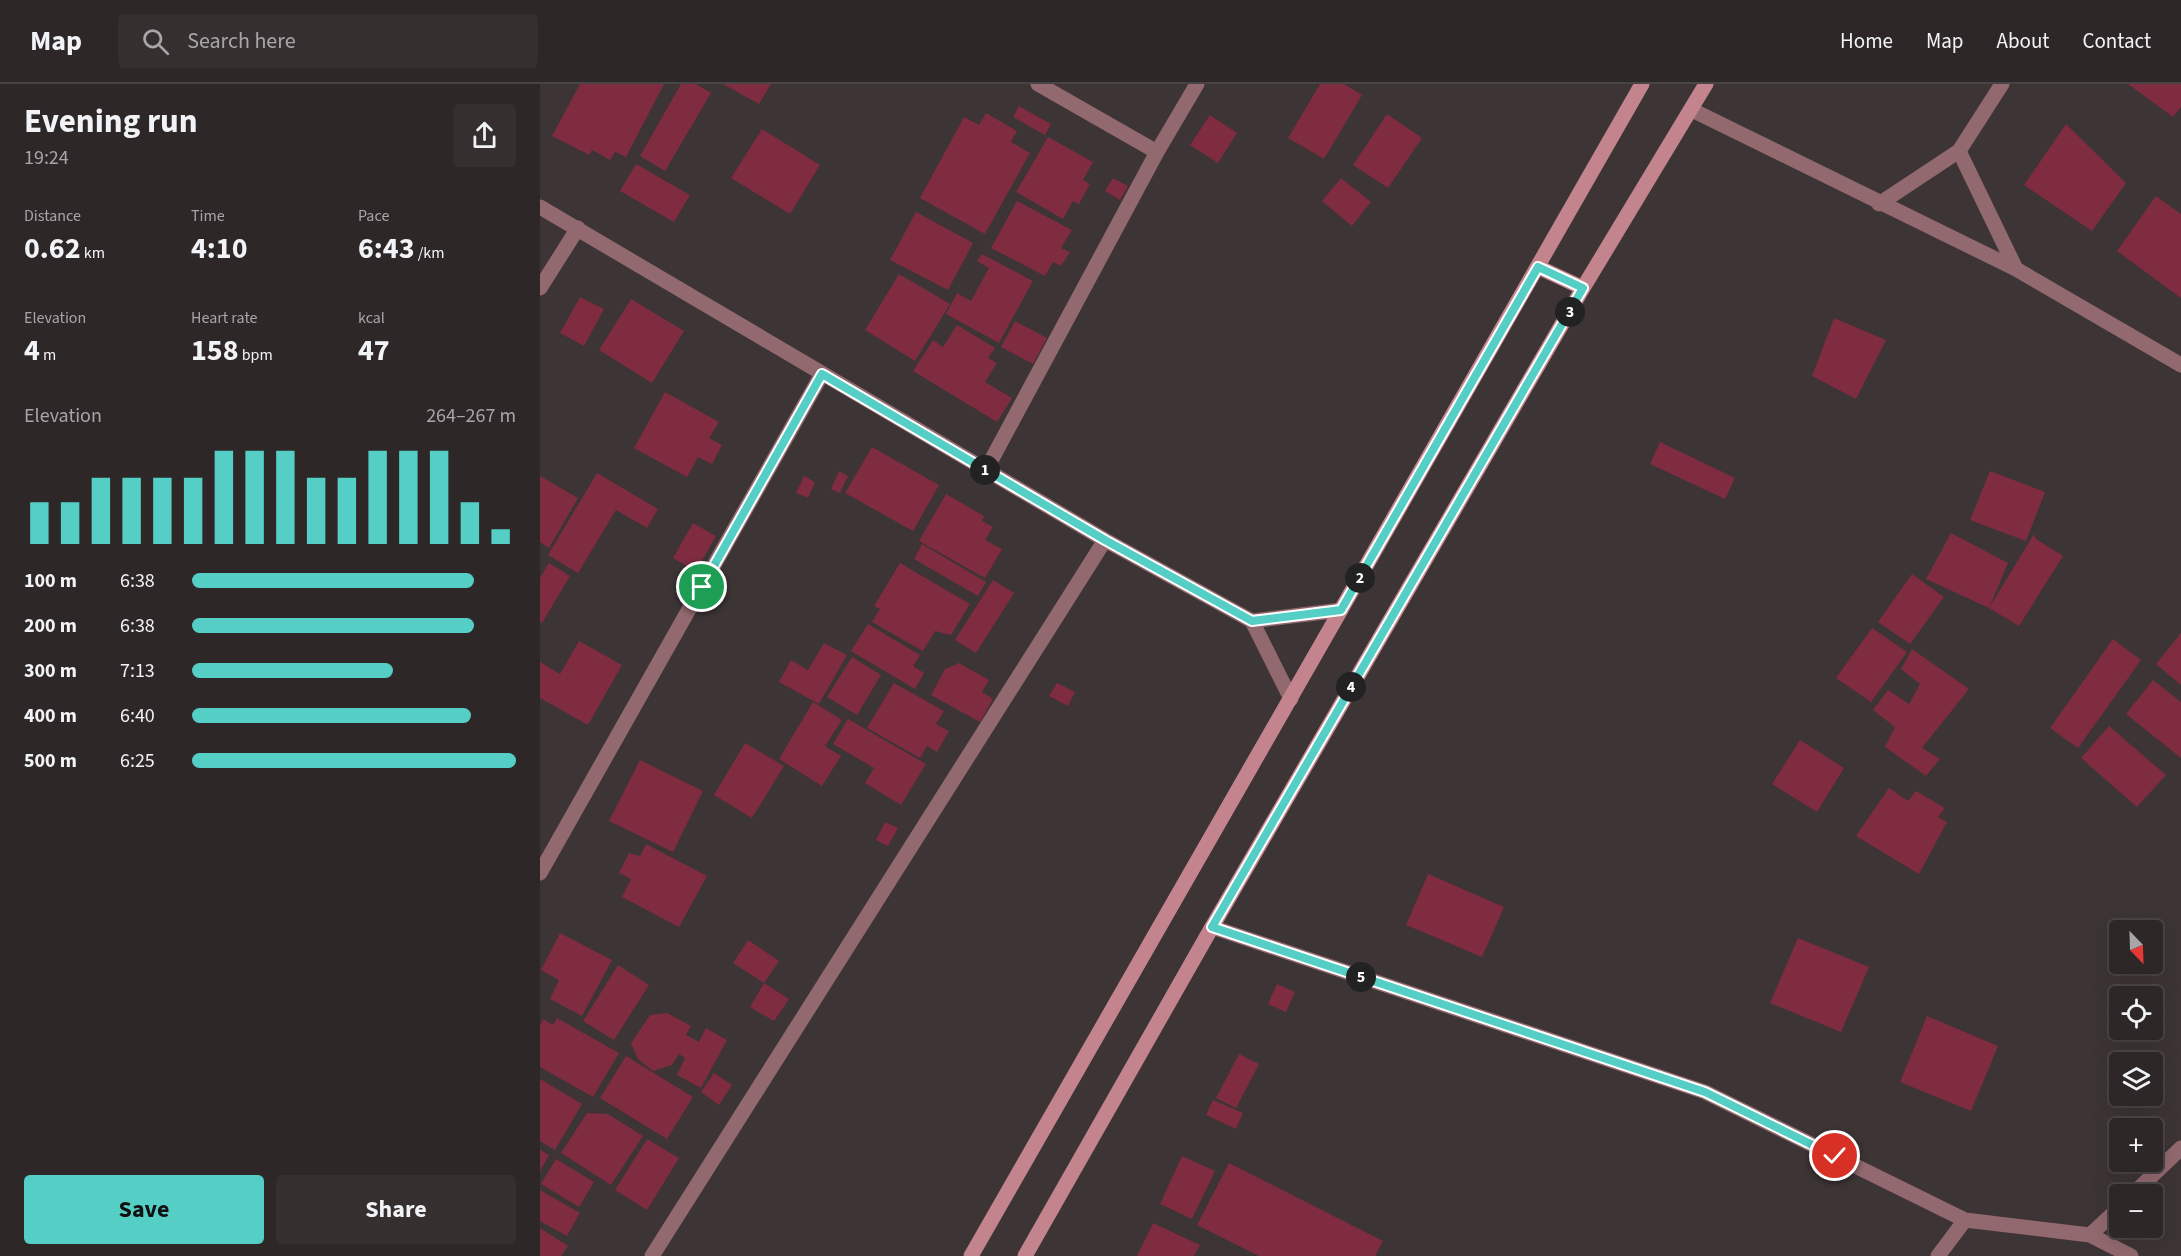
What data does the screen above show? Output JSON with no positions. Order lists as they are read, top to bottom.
{
  "north": "bottom right",
  "page": {
    "header": "Map",
    "search": "Search here",
    "nav": [
      "Home",
      "Map",
      "About",
      "Contact"
    ],
    "heading": ["Evening run", "19:24"],
    "stats": [
      ["Distance", "0.62 km"],
      ["Time", "4:10"],
      ["Pace", "6:43 /km"],
      ["Elevation", "4 m"],
      ["Heart rate", "158 bpm"],
      ["kcal", "47"]
    ],
    "pins": [
      "3",
      "1",
      "2",
      "4",
      "5"
    ],
    "chart": ["Elevation", "264–267 m"],
    "list": [
      {
        "name": "100 m",
        "note": "6:38"
      },
      {
        "name": "200 m",
        "note": "6:38"
      },
      {
        "name": "300 m",
        "note": "7:13"
      },
      {
        "name": "400 m",
        "note": "6:40"
      },
      {
        "name": "500 m",
        "note": "6:25"
      }
    ],
    "map_buttons": ["+", "−"],
    "buttons": ["Save", "Share"]
  }
}
